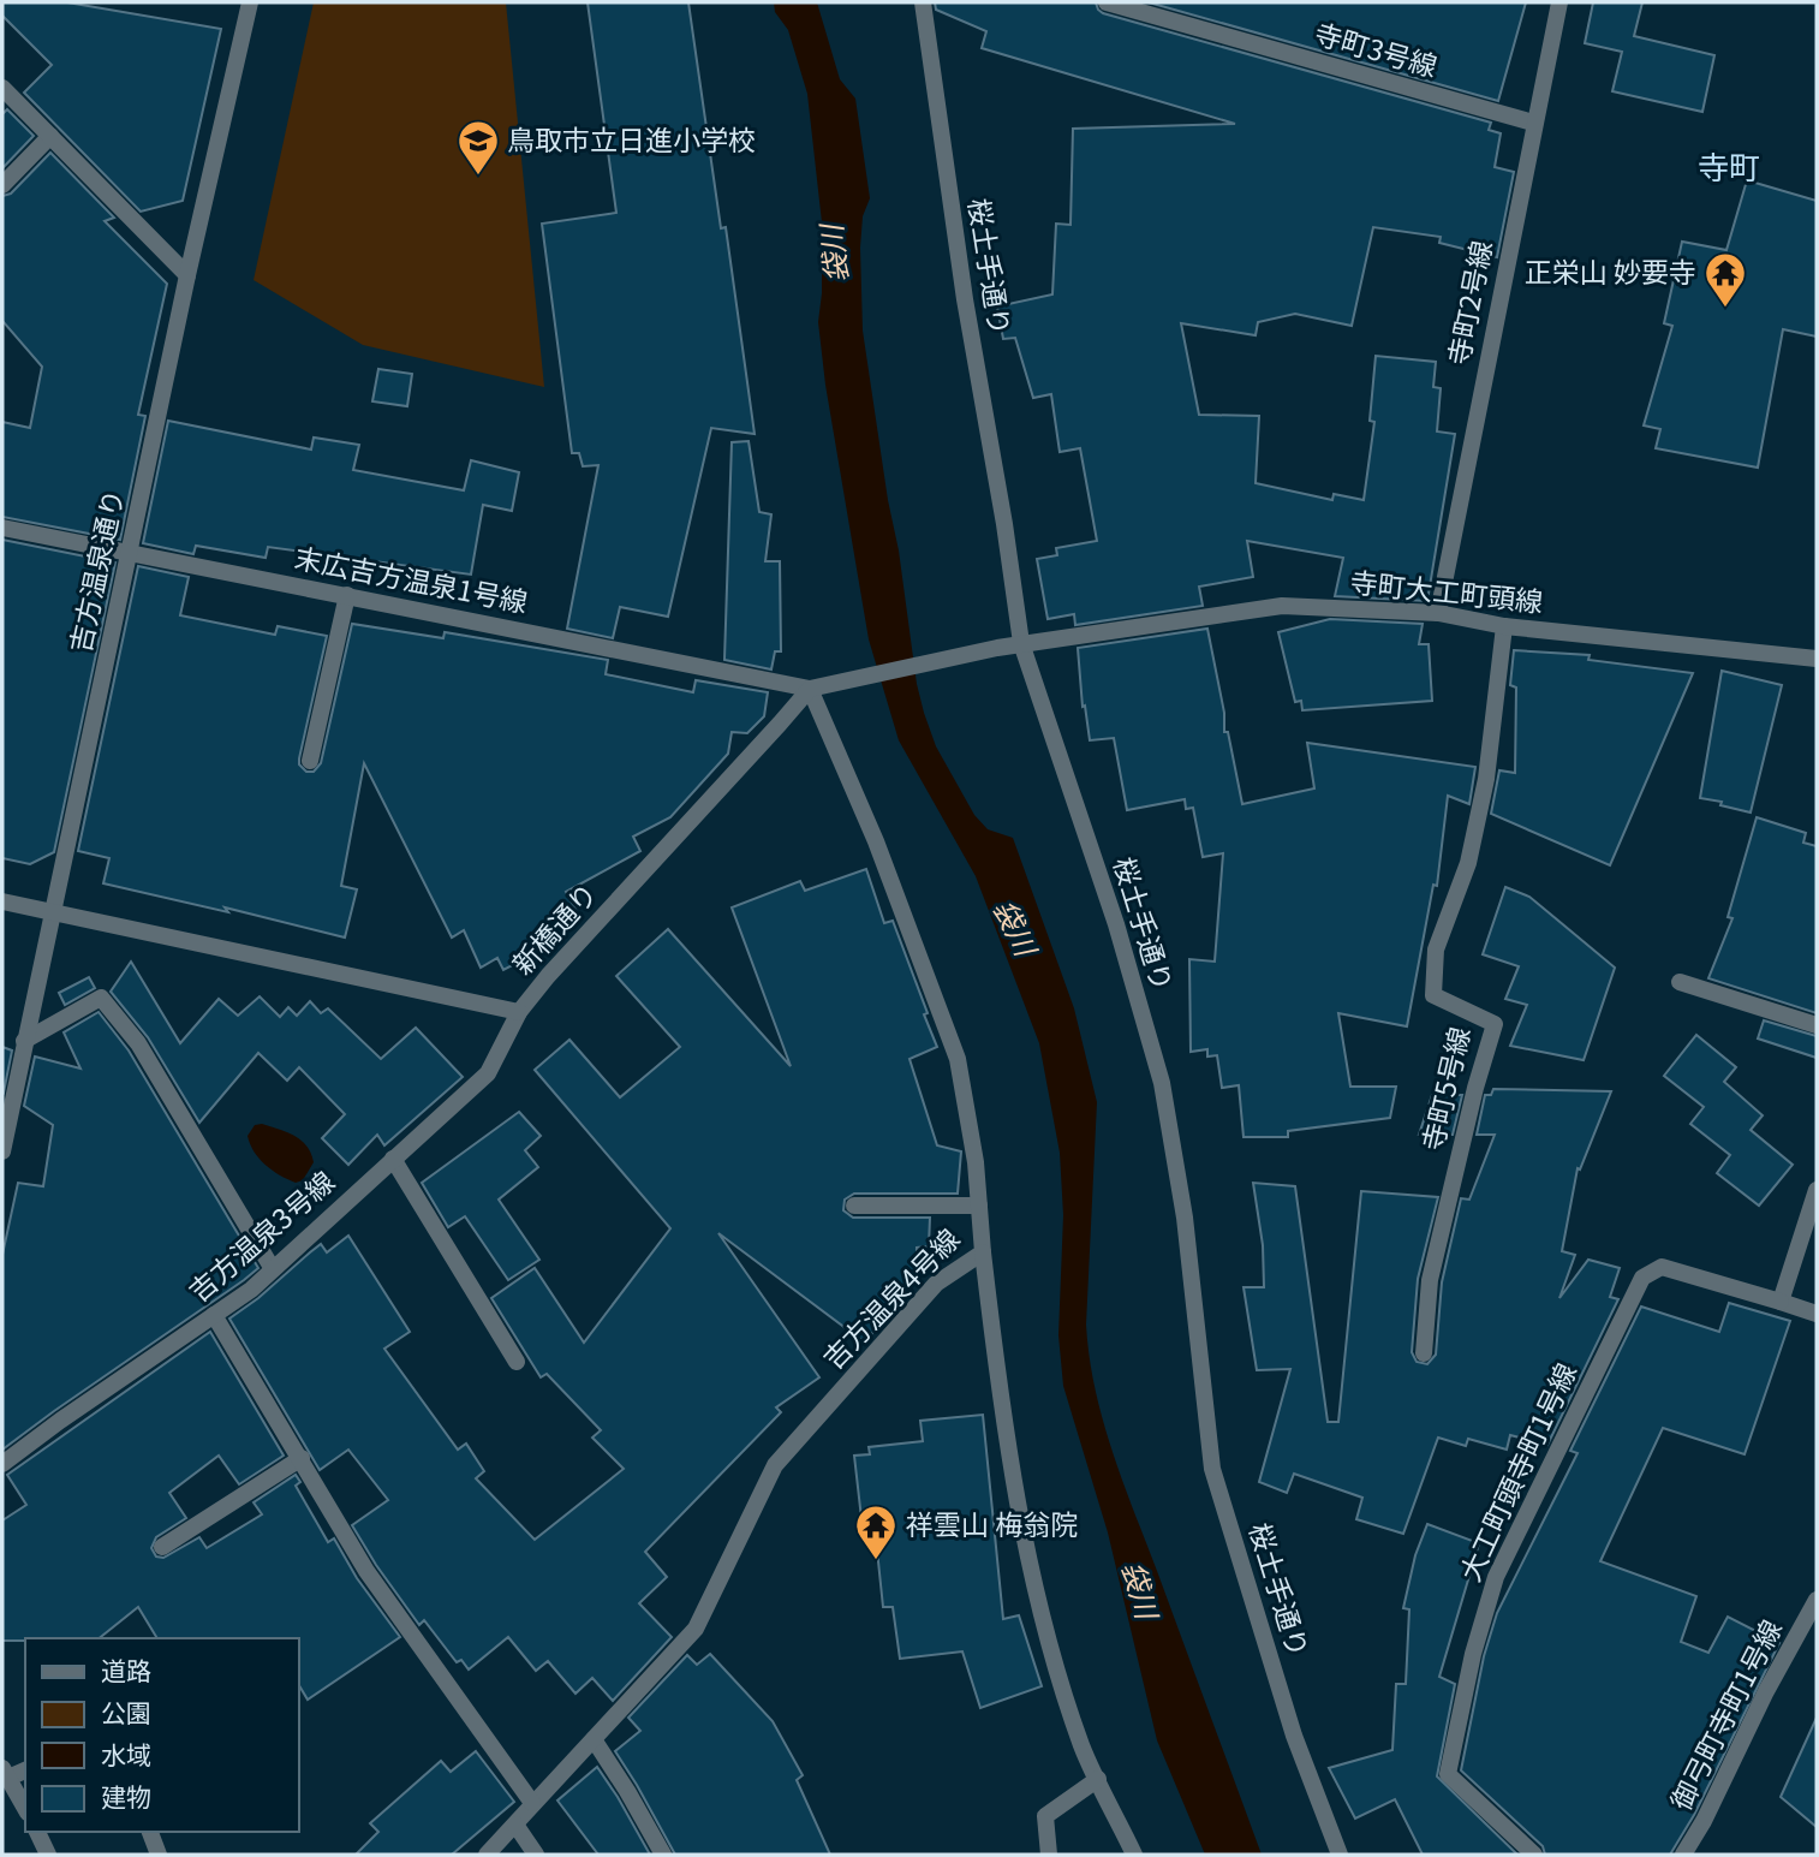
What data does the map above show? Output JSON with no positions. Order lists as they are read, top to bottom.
{
  "streets": {
    "street": [
      "寺町3号線",
      "桜土手通り",
      "寺町2号線",
      "吉方温泉通り",
      "末広吉方温泉1号線",
      "寺町大工町頭線",
      "新橋通り",
      "寺町5号線",
      "吉方温泉3号線",
      "吉方温泉4号線",
      "大工町頭寺町1号線",
      "御弓町寺町1号線"
    ]
  },
  "crossings": [
    ["寺町3号線", "寺町2号線"],
    ["桜土手通り", "寺町大工町頭線"],
    ["寺町2号線", "寺町大工町頭線"],
    ["吉方温泉通り", "末広吉方温泉1号線"],
    ["吉方温泉通り", "新橋通り"],
    ["末広吉方温泉1号線", "新橋通り"],
    ["末広吉方温泉1号線", "吉方温泉4号線"],
    ["寺町大工町頭線", "寺町5号線"],
    ["新橋通り", "吉方温泉3号線"],
    ["新橋通り", "吉方温泉4号線"]
  ],
  "districts": ["寺町"],
  "water": ["袋川"],
  "places": {
    "school or university": ["鳥取市立日進小学校"],
    "temple": ["正栄山 妙要寺", "祥雲山 梅翁院"]
  },
  "legend": [
    "道路",
    "公園",
    "水域",
    "建物"
  ]
}
